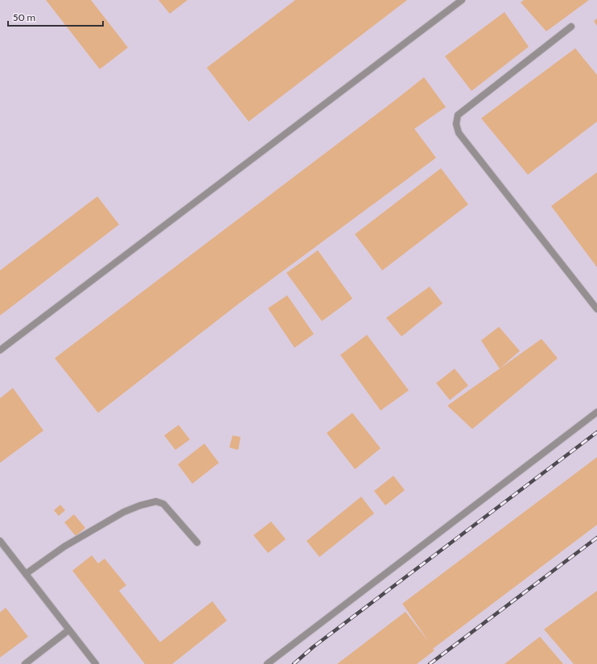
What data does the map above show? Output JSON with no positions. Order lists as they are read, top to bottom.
{
  "scale_bar": "50 m"
}
